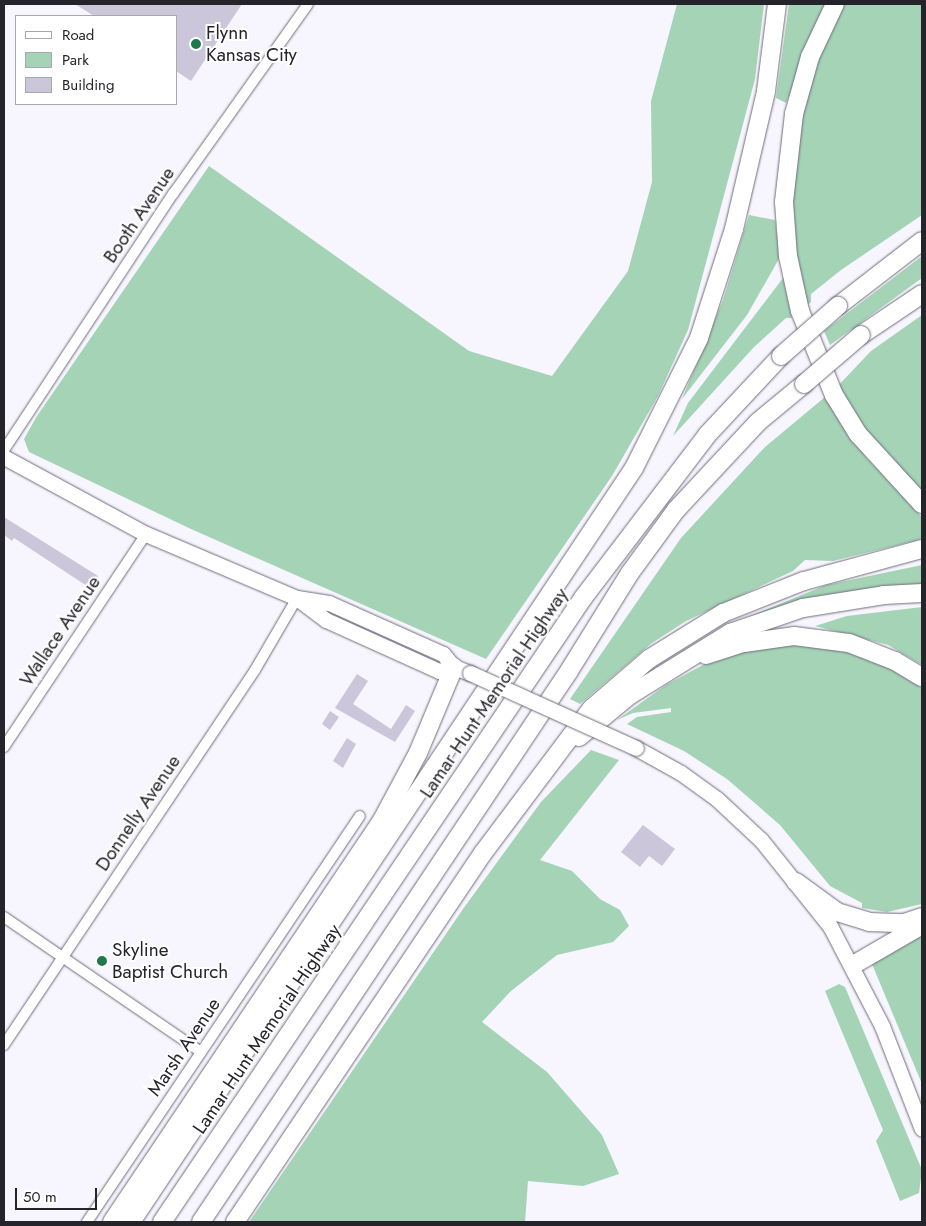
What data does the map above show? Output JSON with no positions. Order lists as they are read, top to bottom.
{
  "streets": {
    "highway": ["Lamar Hunt Memorial Highway"],
    "street": [
      "Booth Avenue",
      "Wallace Avenue",
      "Donnelly Avenue",
      "Marsh Avenue"
    ]
  },
  "places": ["Flynn Kansas City", "Skyline Baptist Church"],
  "legend": ["Road", "Park", "Building"],
  "scale_bar": "50 m"
}
